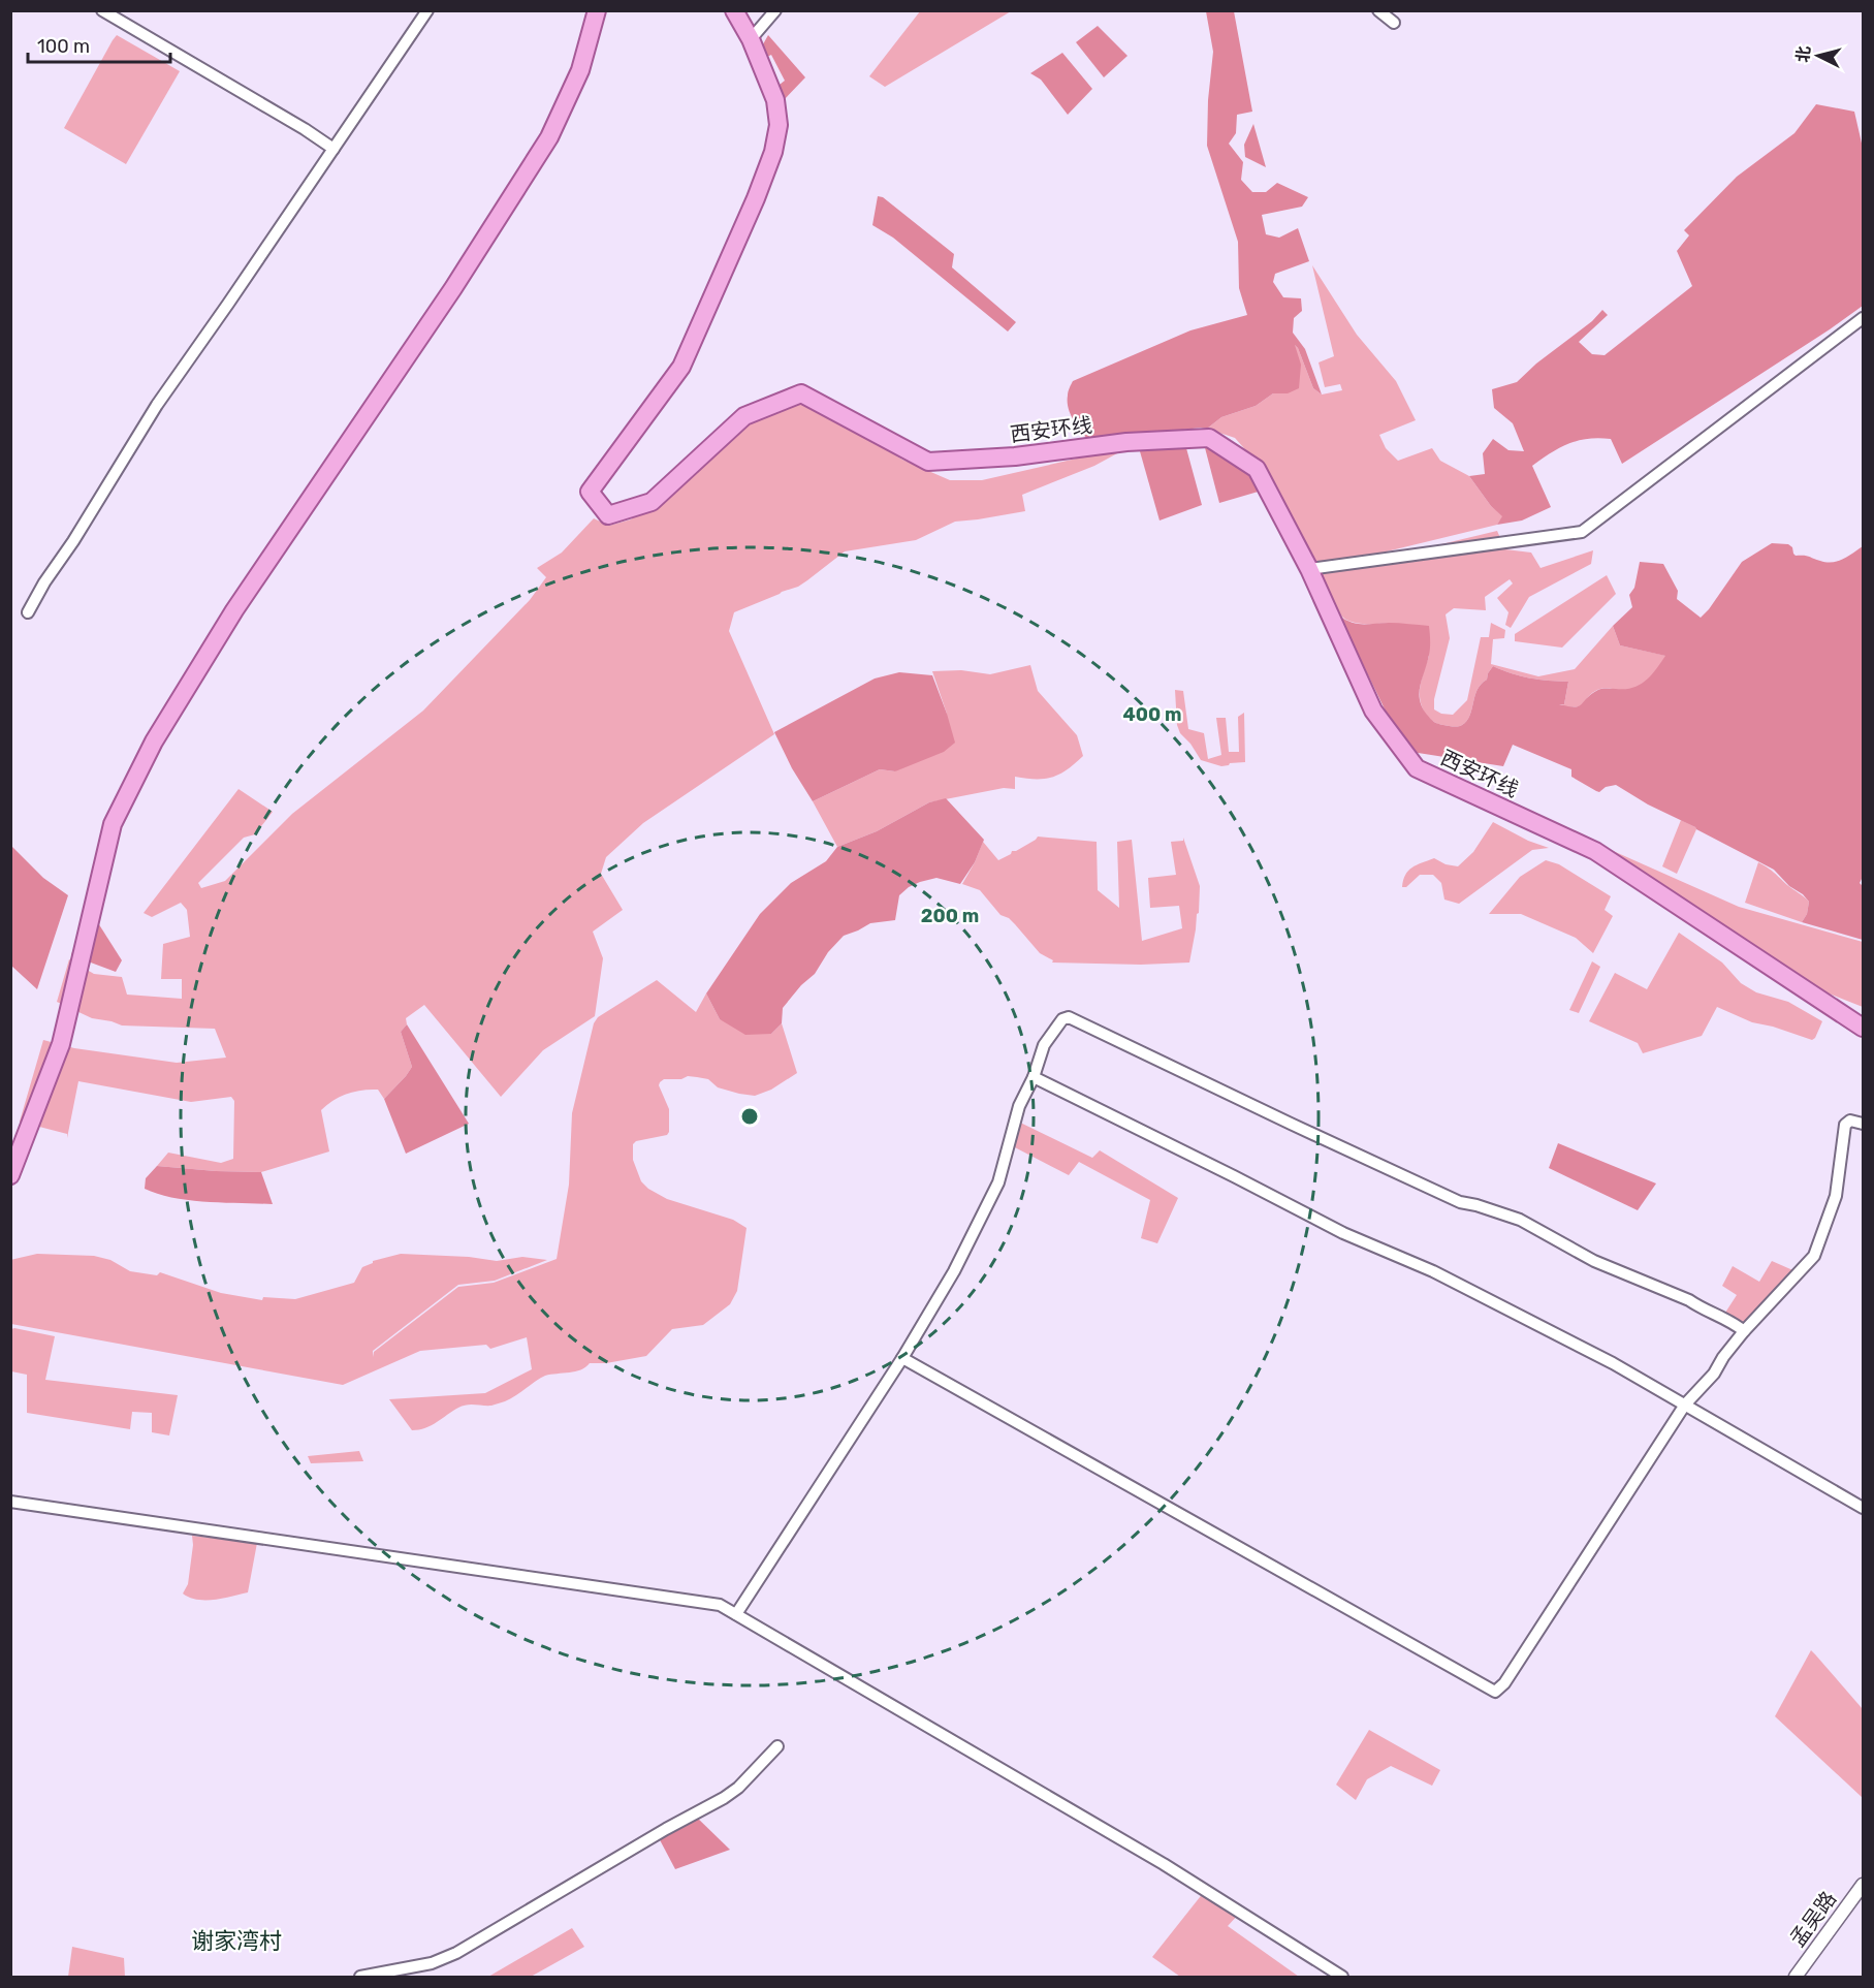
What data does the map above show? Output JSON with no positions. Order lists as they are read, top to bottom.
{
  "streets": {
    "main road": ["西安环线"],
    "street": ["孟吴路"]
  },
  "districts": ["谢家湾村"],
  "scale_bar": "100 m",
  "north": "left",
  "rings": ["400 m", "200 m"]
}
